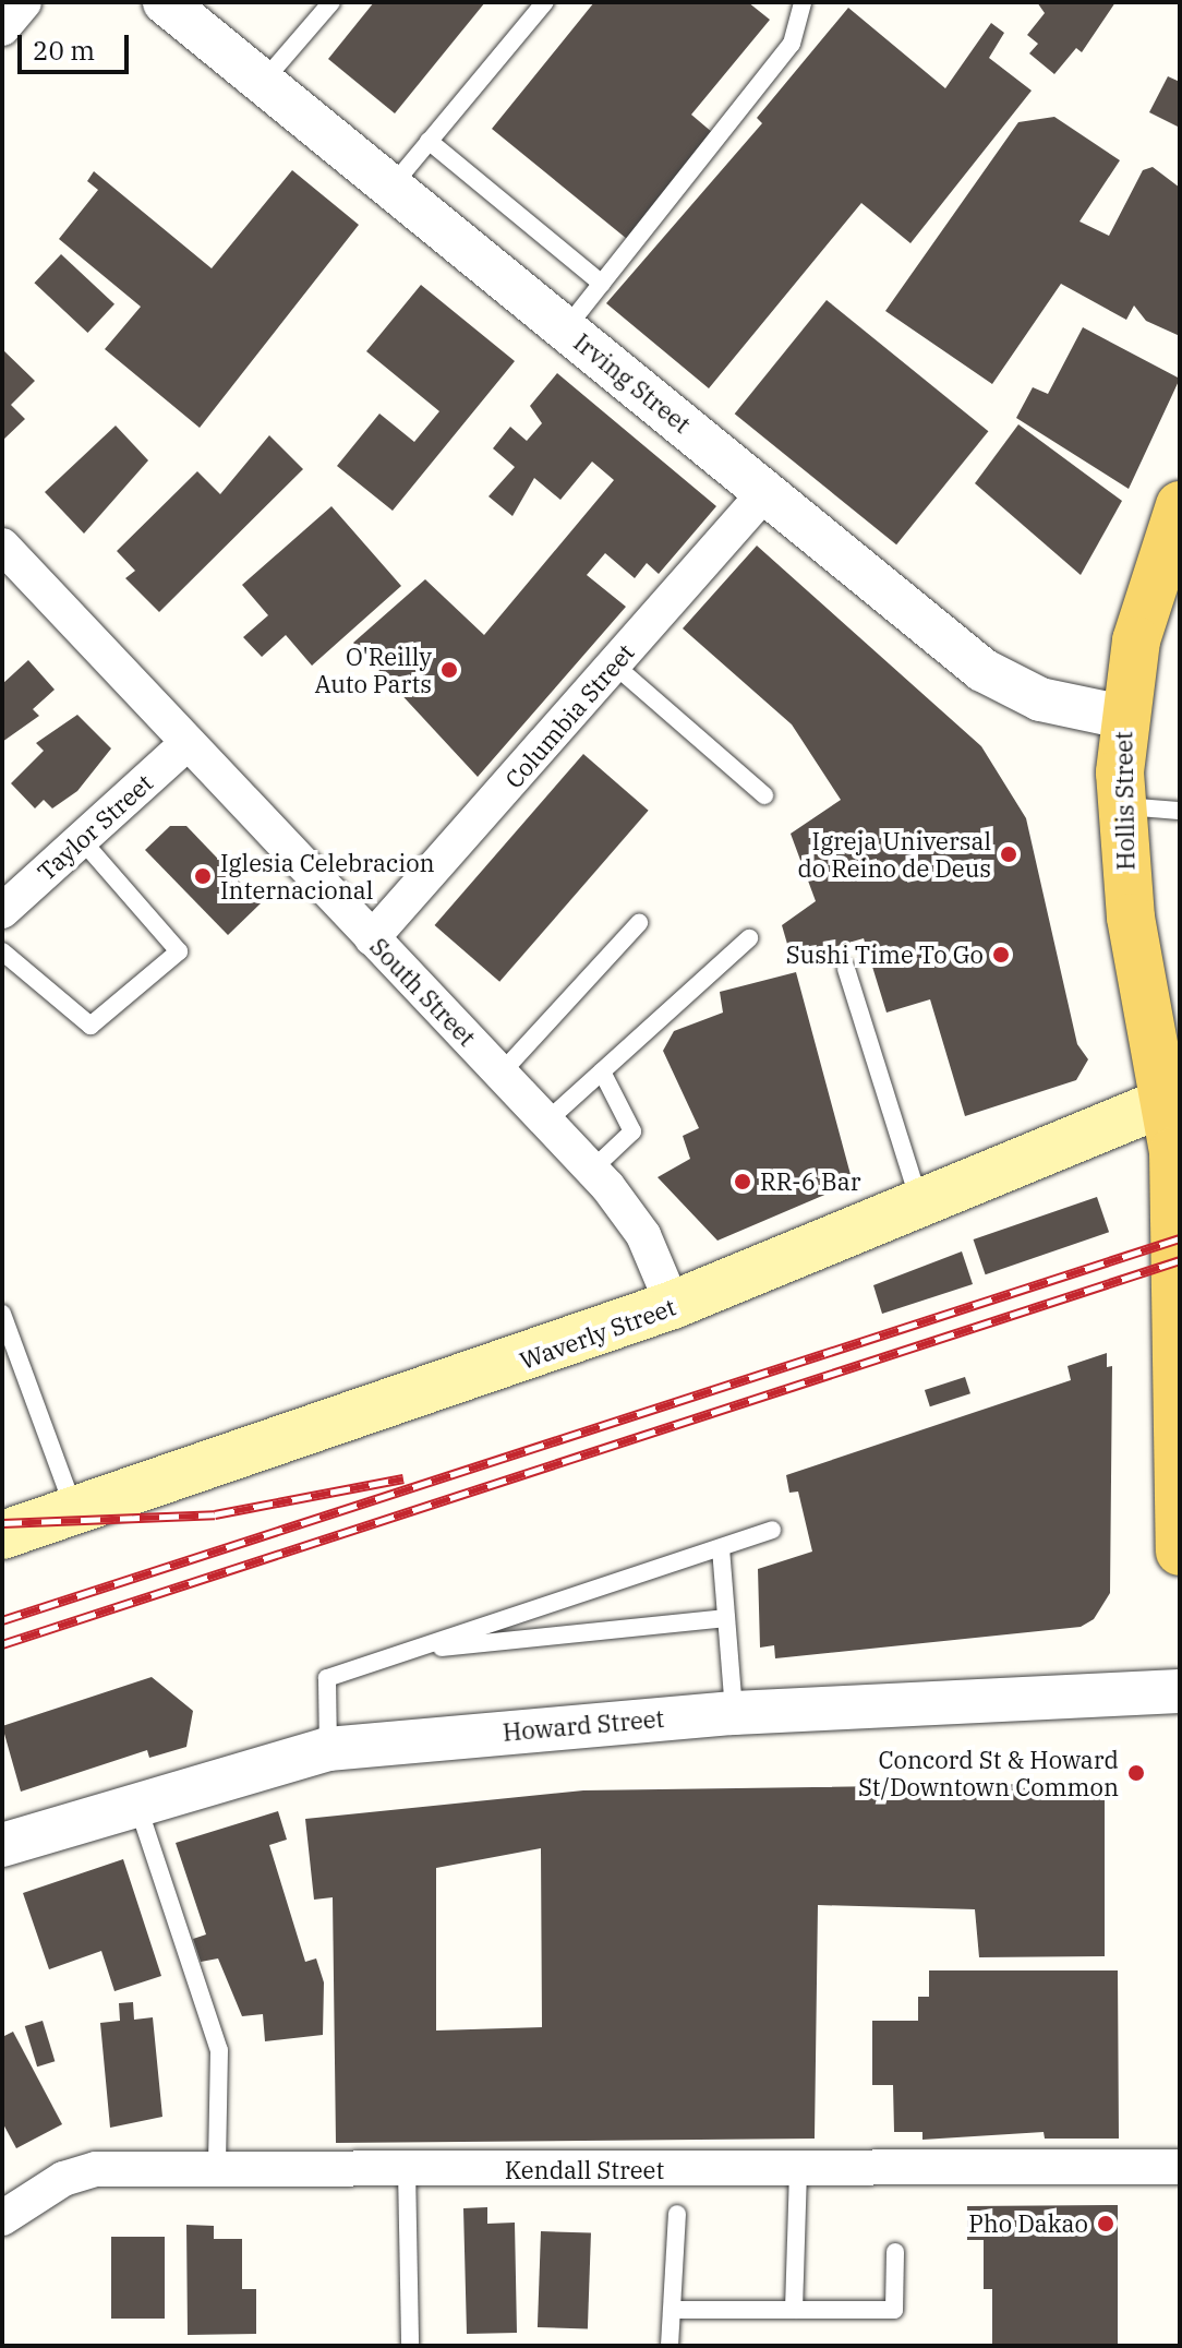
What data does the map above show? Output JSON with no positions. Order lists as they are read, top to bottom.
{
  "streets": {
    "main road": ["Hollis Street", "Waverly Street"],
    "street": [
      "Irving Street",
      "Columbia Street",
      "Taylor Street",
      "South Street",
      "Howard Street",
      "Kendall Street"
    ]
  },
  "crossings": [
    ["Irving Street", "Columbia Street"],
    ["Irving Street", "Hollis Street"],
    ["Columbia Street", "South Street"],
    ["Hollis Street", "Waverly Street"],
    ["Taylor Street", "South Street"],
    ["South Street", "Waverly Street"]
  ],
  "places": [
    "O'Reilly Auto Parts",
    "Igreja Universal do Reino de Deus",
    "Iglesia Celebracion Internacional",
    "Sushi Time To Go",
    "RR-6 Bar",
    "Concord St & Howard St/Downtown Common",
    "Pho Dakao"
  ],
  "scale_bar": "20 m"
}
